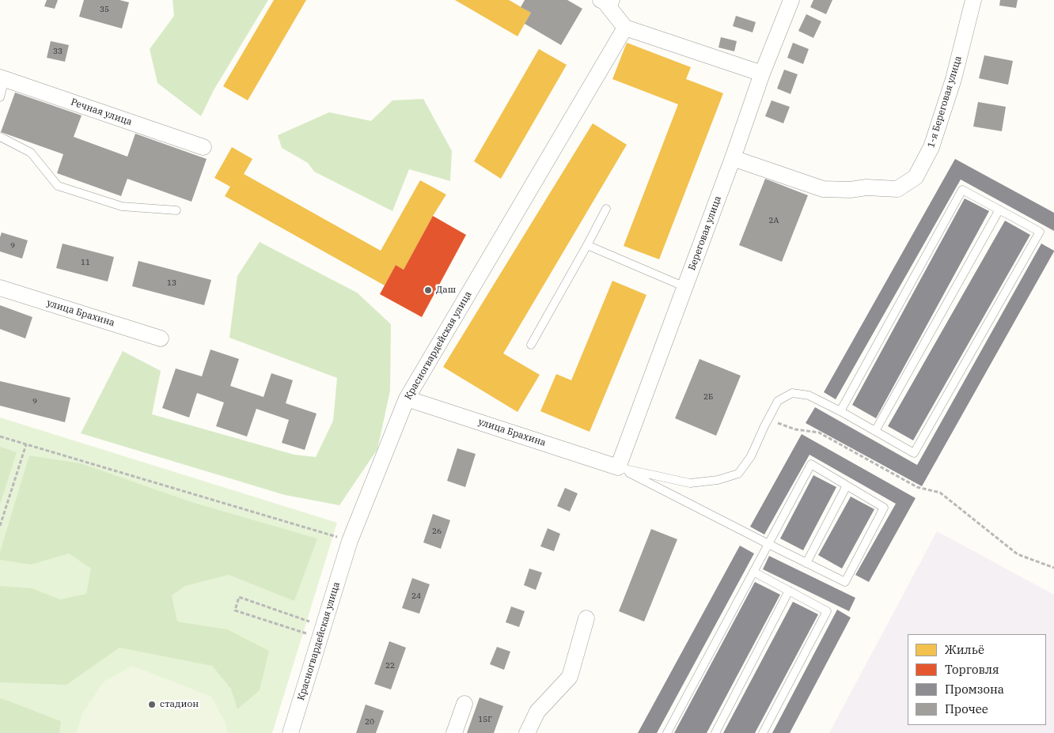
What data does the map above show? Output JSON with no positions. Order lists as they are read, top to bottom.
{
  "streets": {
    "street": [
      "1-я Береговая улица",
      "Речная улица",
      "Береговая улица",
      "улица Брахина",
      "Красногвардейская улица"
    ]
  },
  "crossings": [
    ["1-я Береговая улица", "Береговая улица"],
    ["Береговая улица", "улица Брахина"],
    ["улица Брахина", "Красногвардейская улица"]
  ],
  "places": ["Даш", "стадион"],
  "house_numbers": [
    "35",
    "33",
    "2А",
    "9",
    "11",
    "13",
    "2Б",
    "9",
    "26",
    "24",
    "22",
    "15Г",
    "20"
  ],
  "legend": [
    "Жильё",
    "Торговля",
    "Промзона",
    "Прочее"
  ]
}
